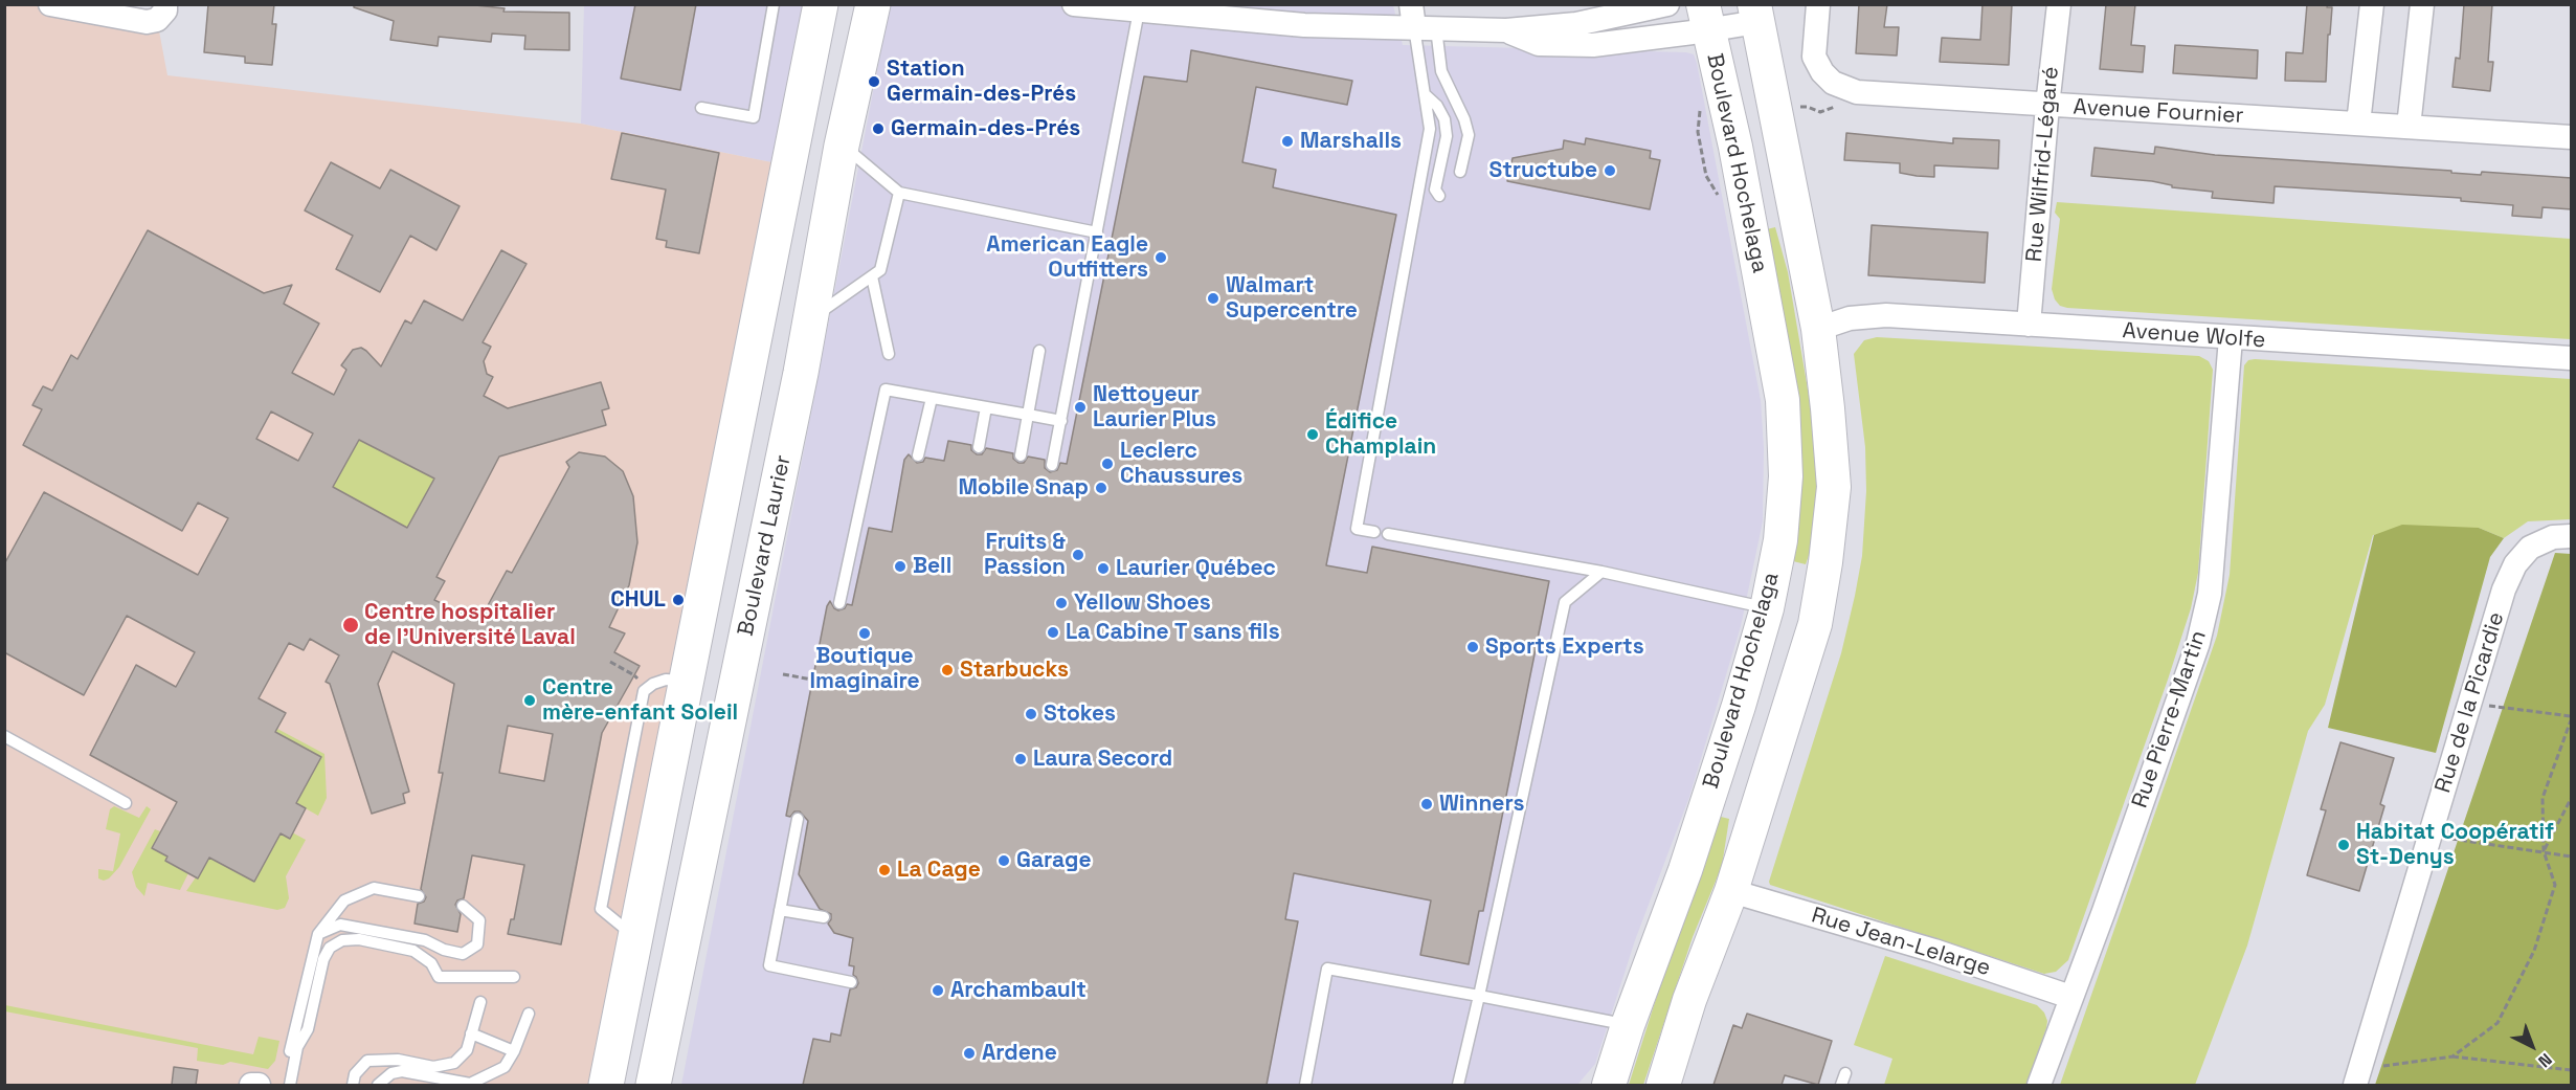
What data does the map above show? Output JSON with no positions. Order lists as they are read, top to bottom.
{
  "streets": {
    "main road": ["Boulevard Hochelaga", "Boulevard Laurier"],
    "street": [
      "Avenue Fournier",
      "Rue Wilfrid-Légaré",
      "Avenue Wolfe",
      "Rue de la Picardie",
      "Rue Pierre-Martin",
      "Rue Jean-Lelarge"
    ]
  },
  "crossings": [
    ["Avenue Fournier", "Rue Wilfrid-Légaré"],
    ["Rue Wilfrid-Légaré", "Avenue Wolfe"],
    ["Avenue Wolfe", "Rue Pierre-Martin"],
    ["Rue Pierre-Martin", "Rue Jean-Lelarge"]
  ],
  "places": [
    "Station Germain-des-Prés",
    "Germain-des-Prés",
    "Marshalls",
    "Structube",
    "American Eagle Outfitters",
    "Walmart Supercentre",
    "Nettoyeur Laurier Plus",
    "Édifice Champlain",
    "Leclerc Chaussures",
    "Mobile Snap",
    "Fruits & Passion",
    "Bell",
    "Laurier Québec",
    "CHUL",
    "Yellow Shoes",
    "Centre hospitalier de l'Université Laval",
    "La Cabine T sans fils",
    "Boutique Imaginaire",
    "Sports Experts",
    "Starbucks",
    "Centre mère-enfant Soleil",
    "Stokes",
    "Laura Secord",
    "Winners",
    "Habitat Coopératif St-Denys",
    "Garage",
    "La Cage",
    "Archambault",
    "Ardene"
  ],
  "north": "bottom right"
}
